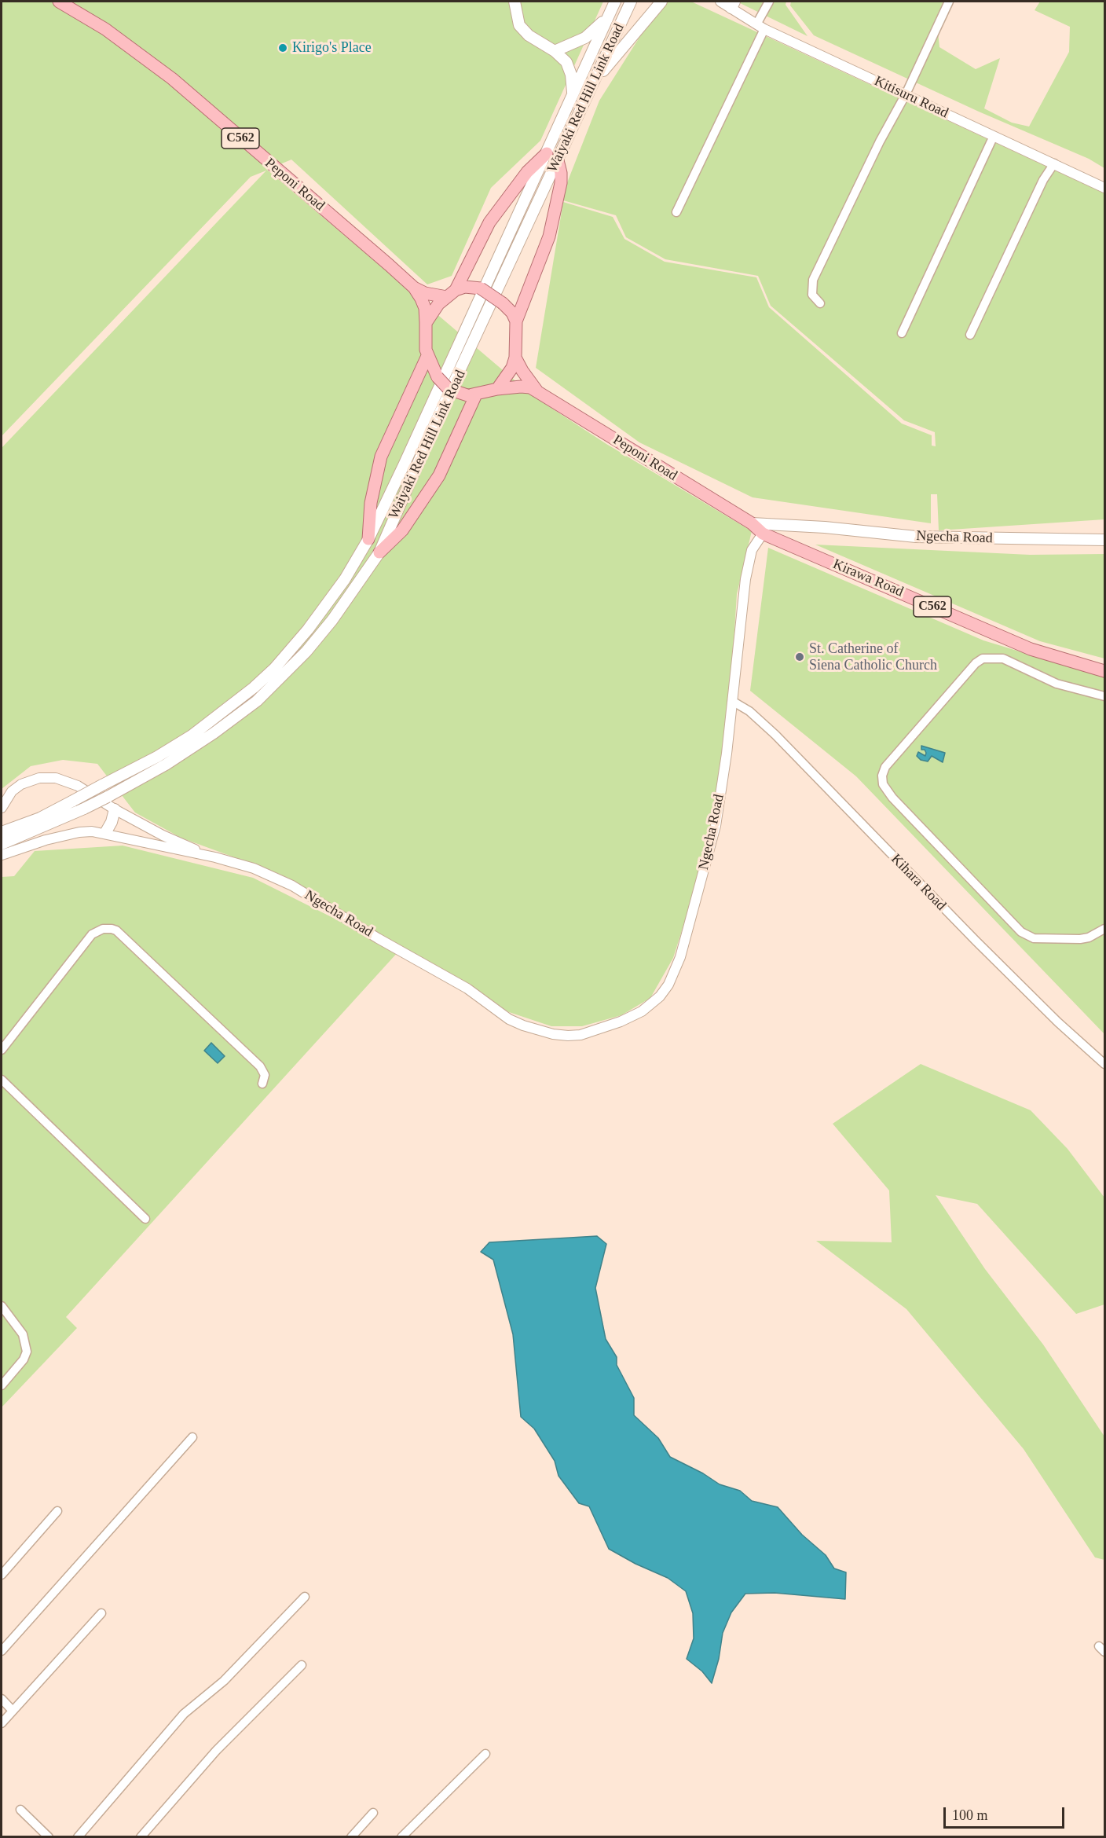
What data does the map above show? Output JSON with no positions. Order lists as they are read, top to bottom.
{
  "streets": {
    "main road": [
      "Waiyaki Red Hill Link Road",
      "C562",
      "Peponi Road",
      "Ngecha Road",
      "Kirawa Road"
    ],
    "street": ["Kitisuru Road", "Kihara Road"]
  },
  "crossings": [
    ["Peponi Road", "Ngecha Road"],
    ["Ngecha Road", "Kirawa Road"],
    ["Ngecha Road", "Kihara Road"]
  ],
  "places": ["Kirigo's Place", "St. Catherine of Siena Catholic Church"],
  "scale_bar": "100 m"
}
